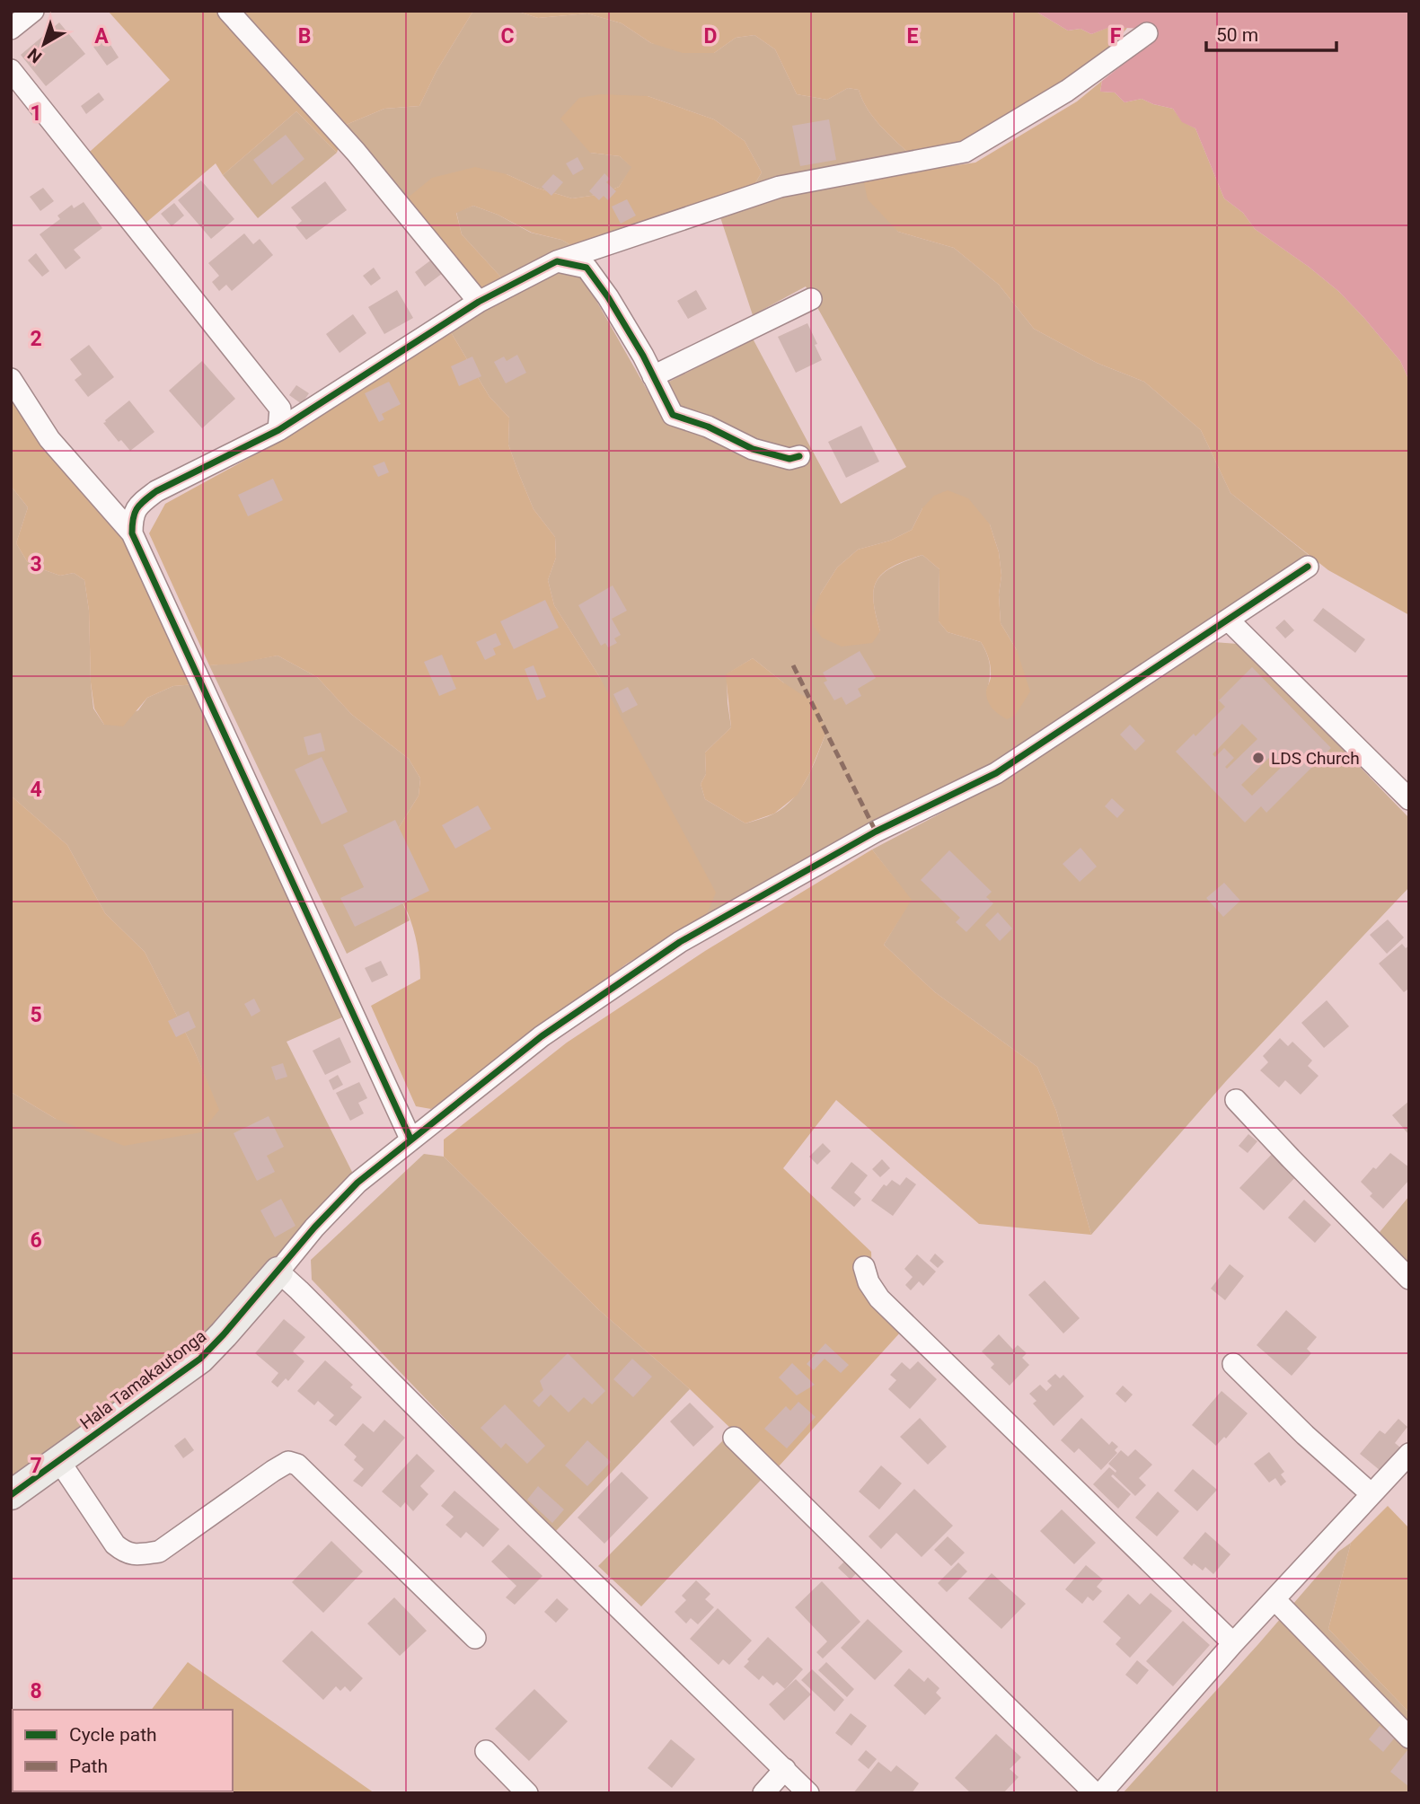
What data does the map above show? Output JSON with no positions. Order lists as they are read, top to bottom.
{
  "streets": {
    "street": ["Hala Tamakautonga"]
  },
  "places": ["LDS Church"],
  "legend": ["Cycle path", "Path"],
  "scale_bar": "50 m",
  "north": "bottom left",
  "grid": {
    "columns": [
      "A",
      "B",
      "C",
      "D",
      "E",
      "F"
    ],
    "rows": [
      "1",
      "2",
      "3",
      "4",
      "5",
      "6",
      "7",
      "8"
    ]
  }
}
